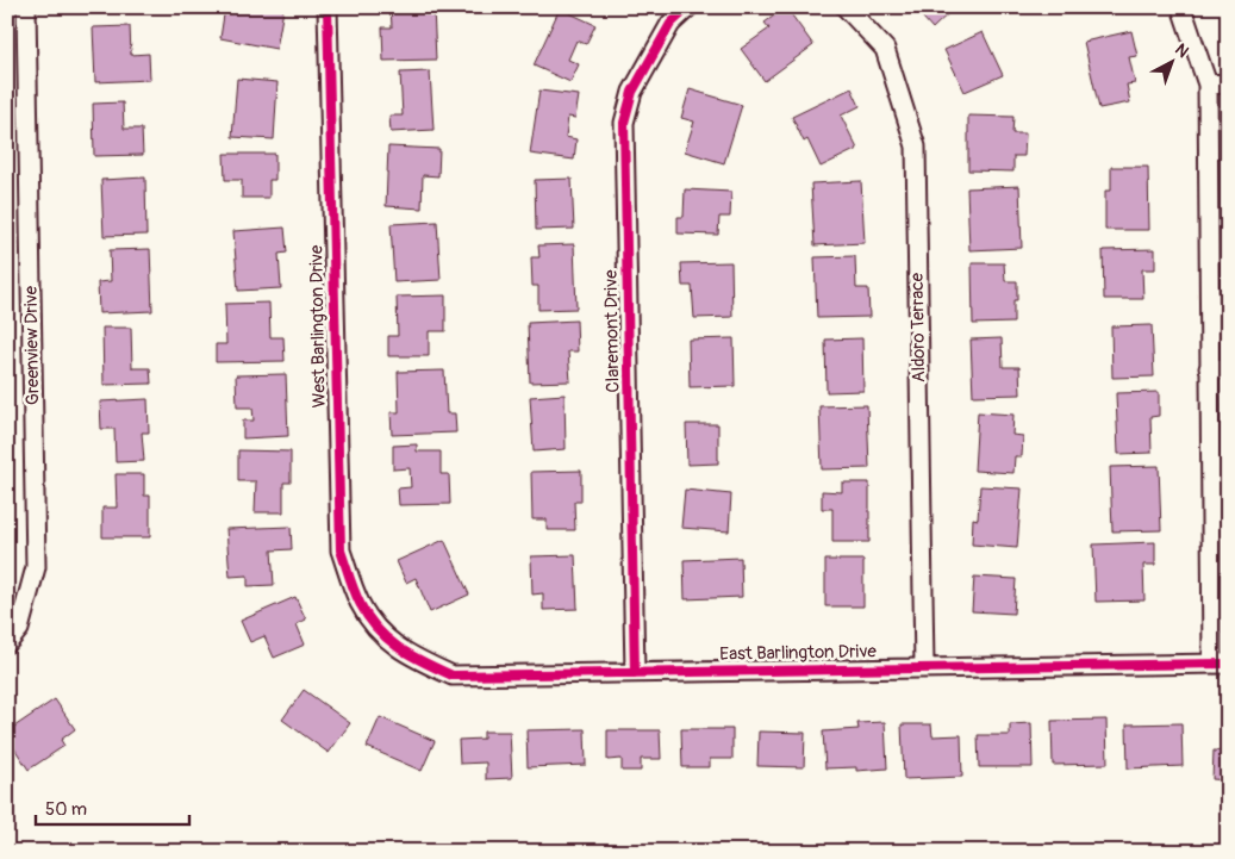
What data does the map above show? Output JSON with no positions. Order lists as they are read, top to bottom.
{
  "streets": {
    "street": [
      "West Barlington Drive",
      "Aldoro Terrace",
      "Claremont Drive",
      "Greenview Drive",
      "East Barlington Drive"
    ]
  },
  "crossings": [
    ["West Barlington Drive", "East Barlington Drive"],
    ["Aldoro Terrace", "East Barlington Drive"],
    ["Claremont Drive", "East Barlington Drive"]
  ],
  "scale_bar": "50 m",
  "north": "top right"
}
